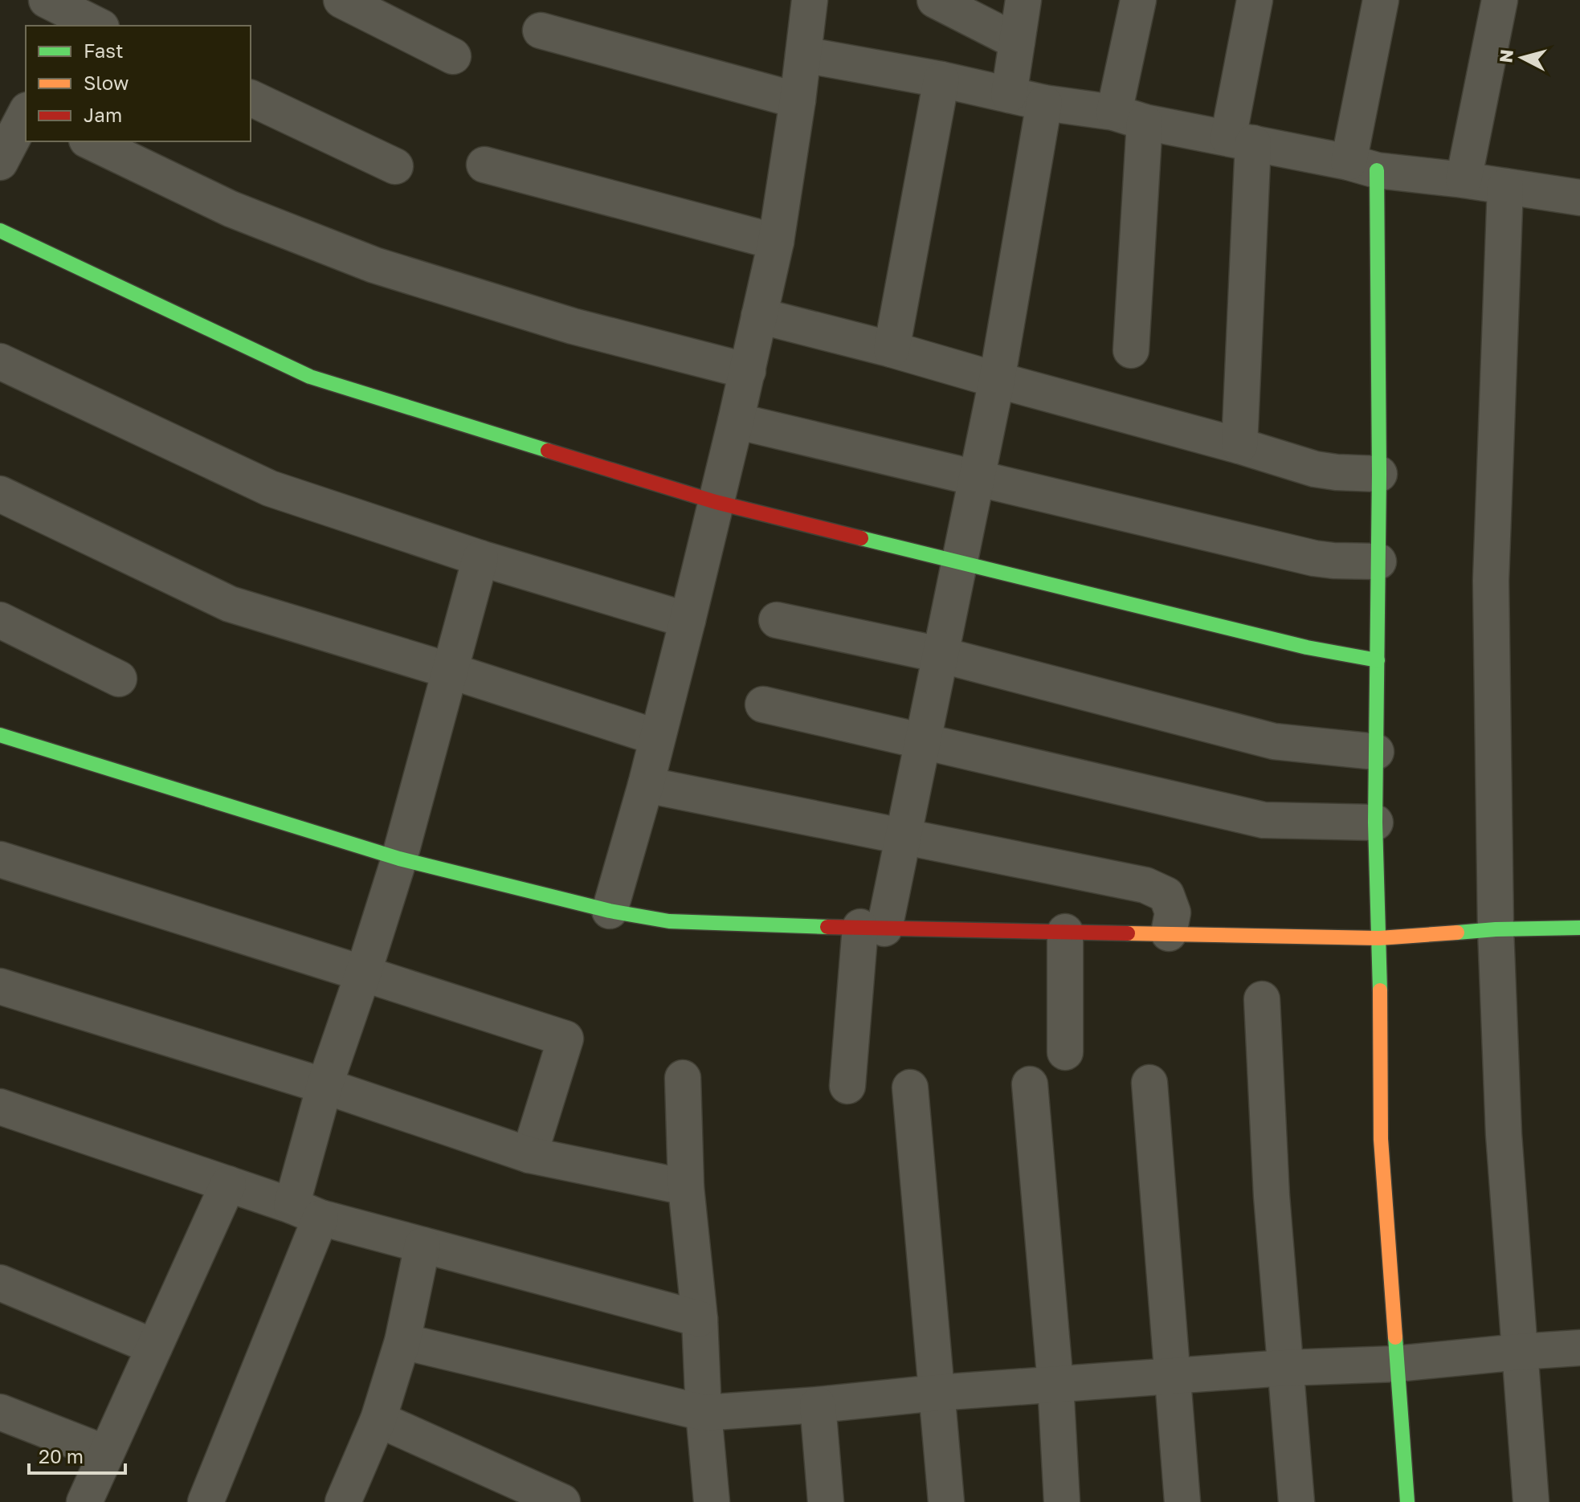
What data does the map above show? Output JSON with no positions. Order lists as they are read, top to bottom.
{
  "legend": ["Fast", "Slow", "Jam"],
  "scale_bar": "20 m",
  "north": "left"
}
